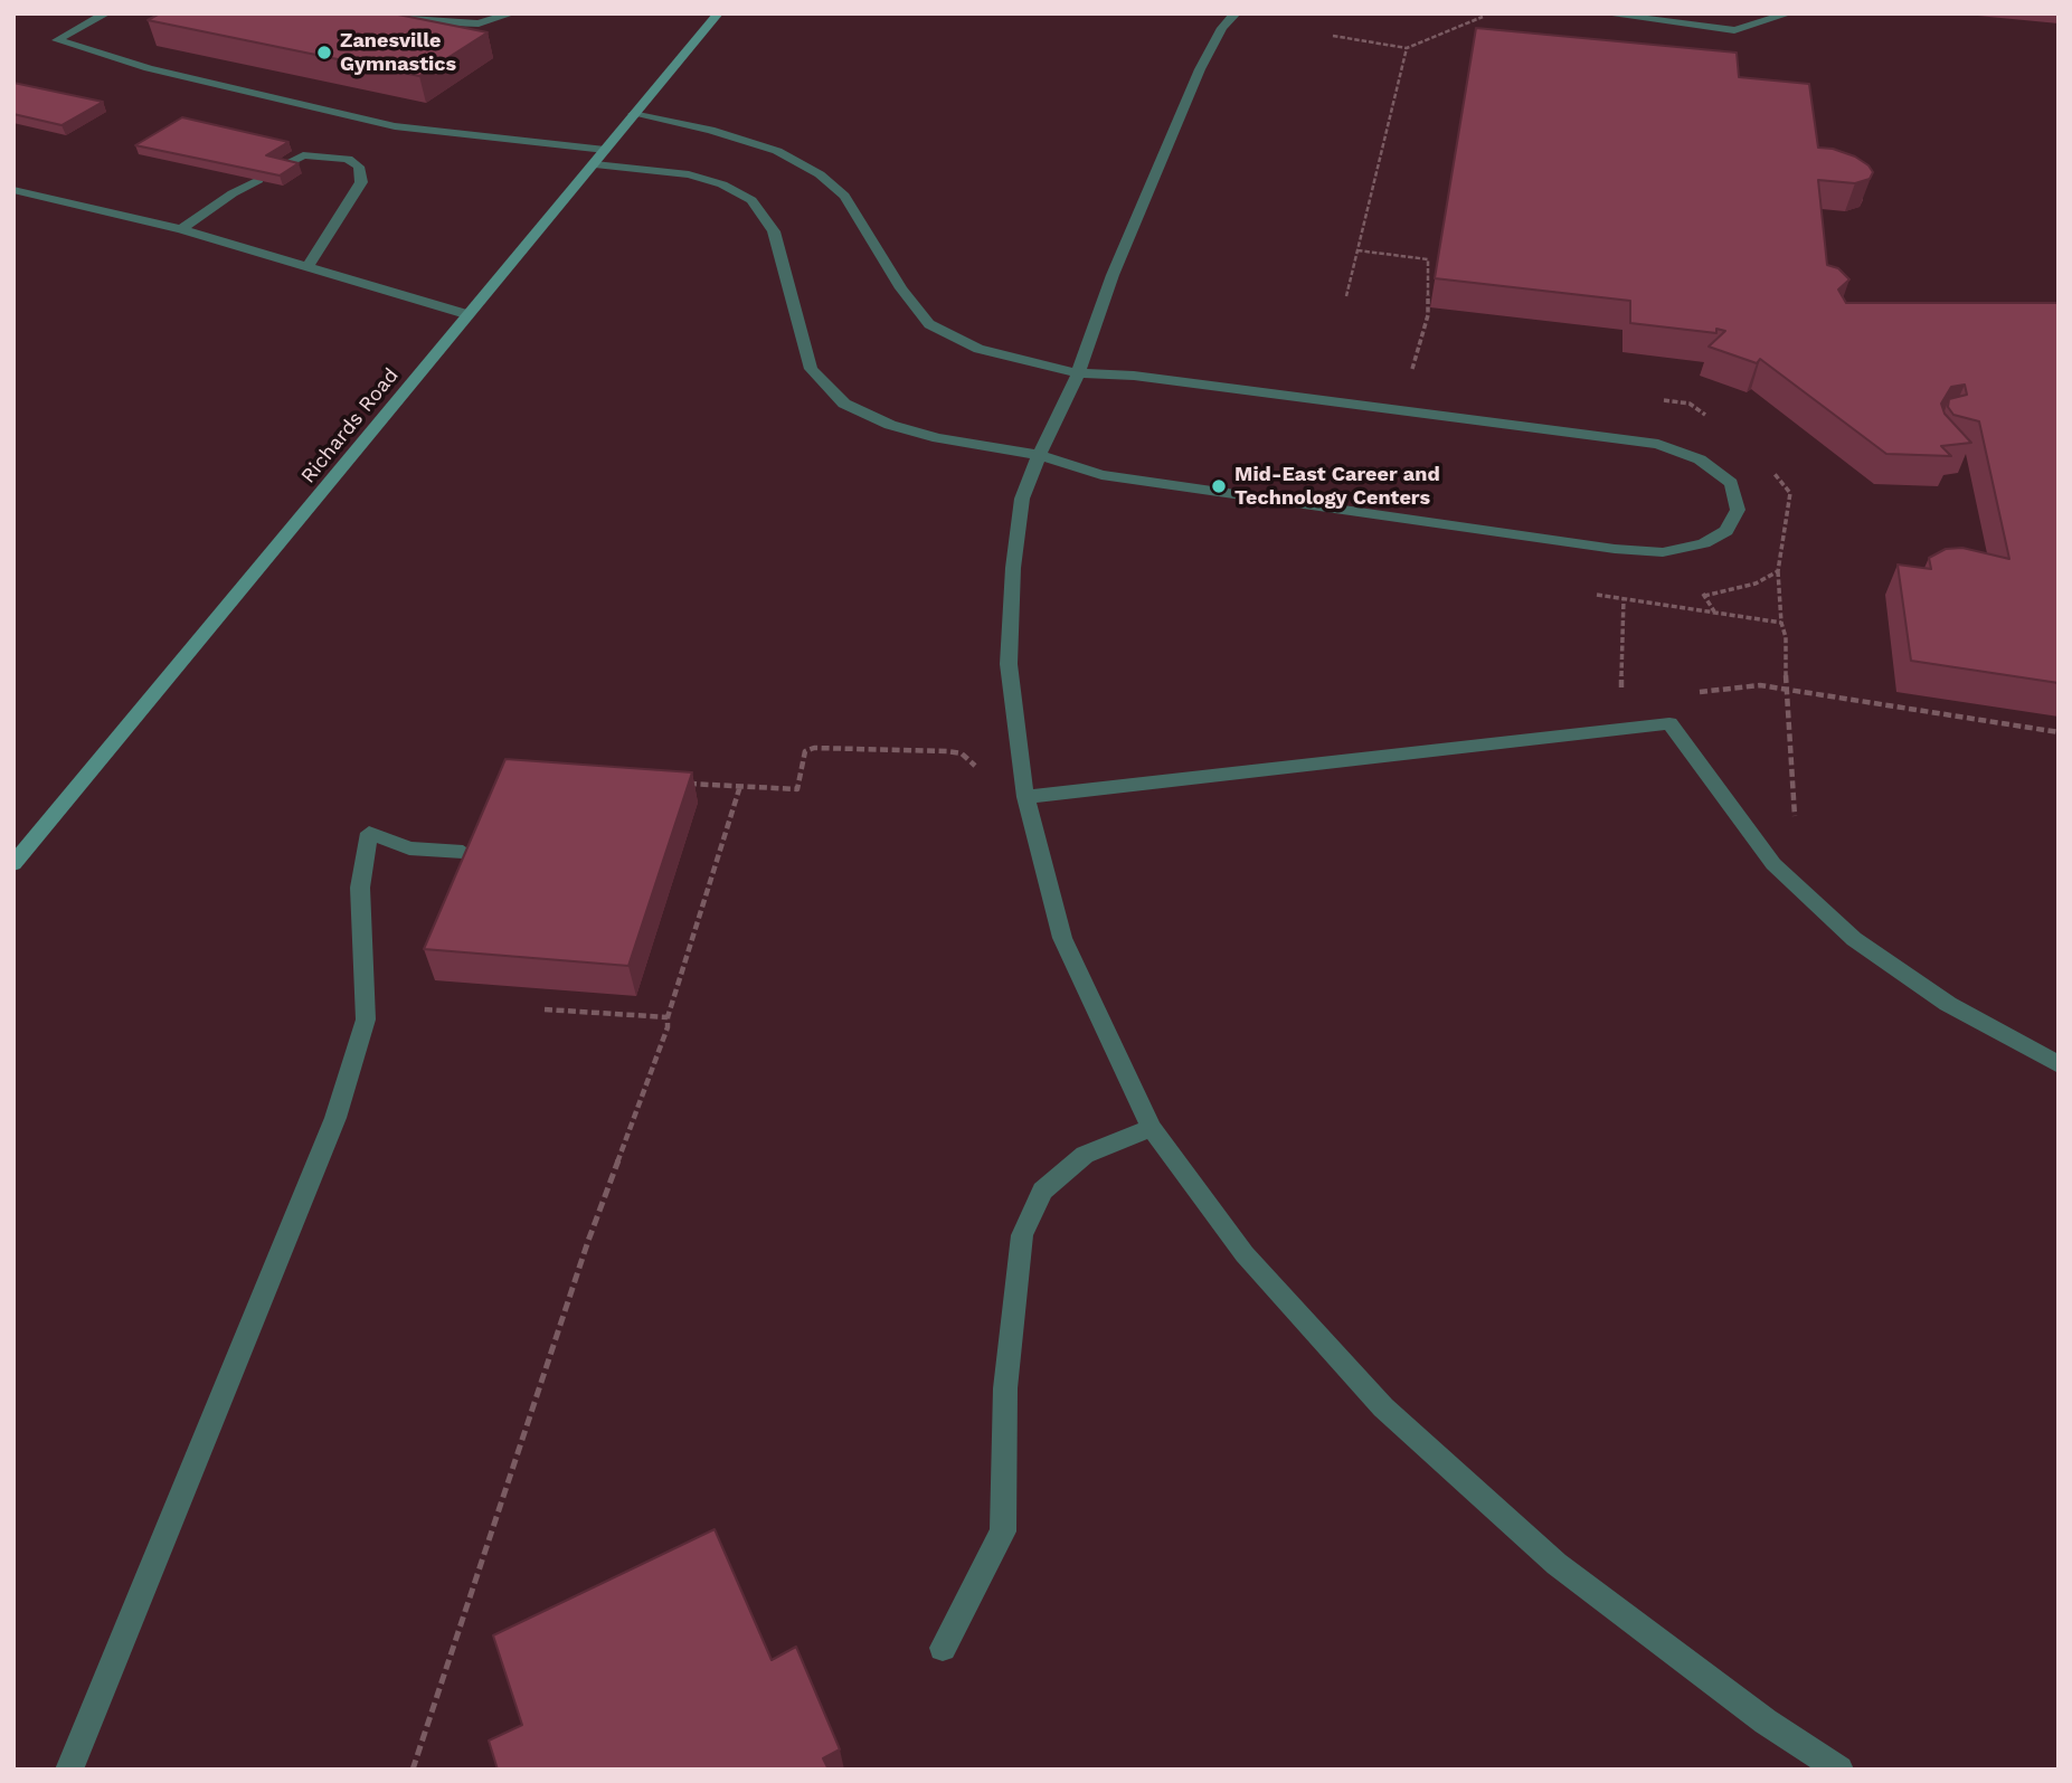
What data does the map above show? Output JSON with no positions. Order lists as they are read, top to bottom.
{
  "streets": {
    "street": ["Richards Road"]
  },
  "places": ["Zanesville Gymnastics", "Mid-East Career and Technology Centers"]
}
